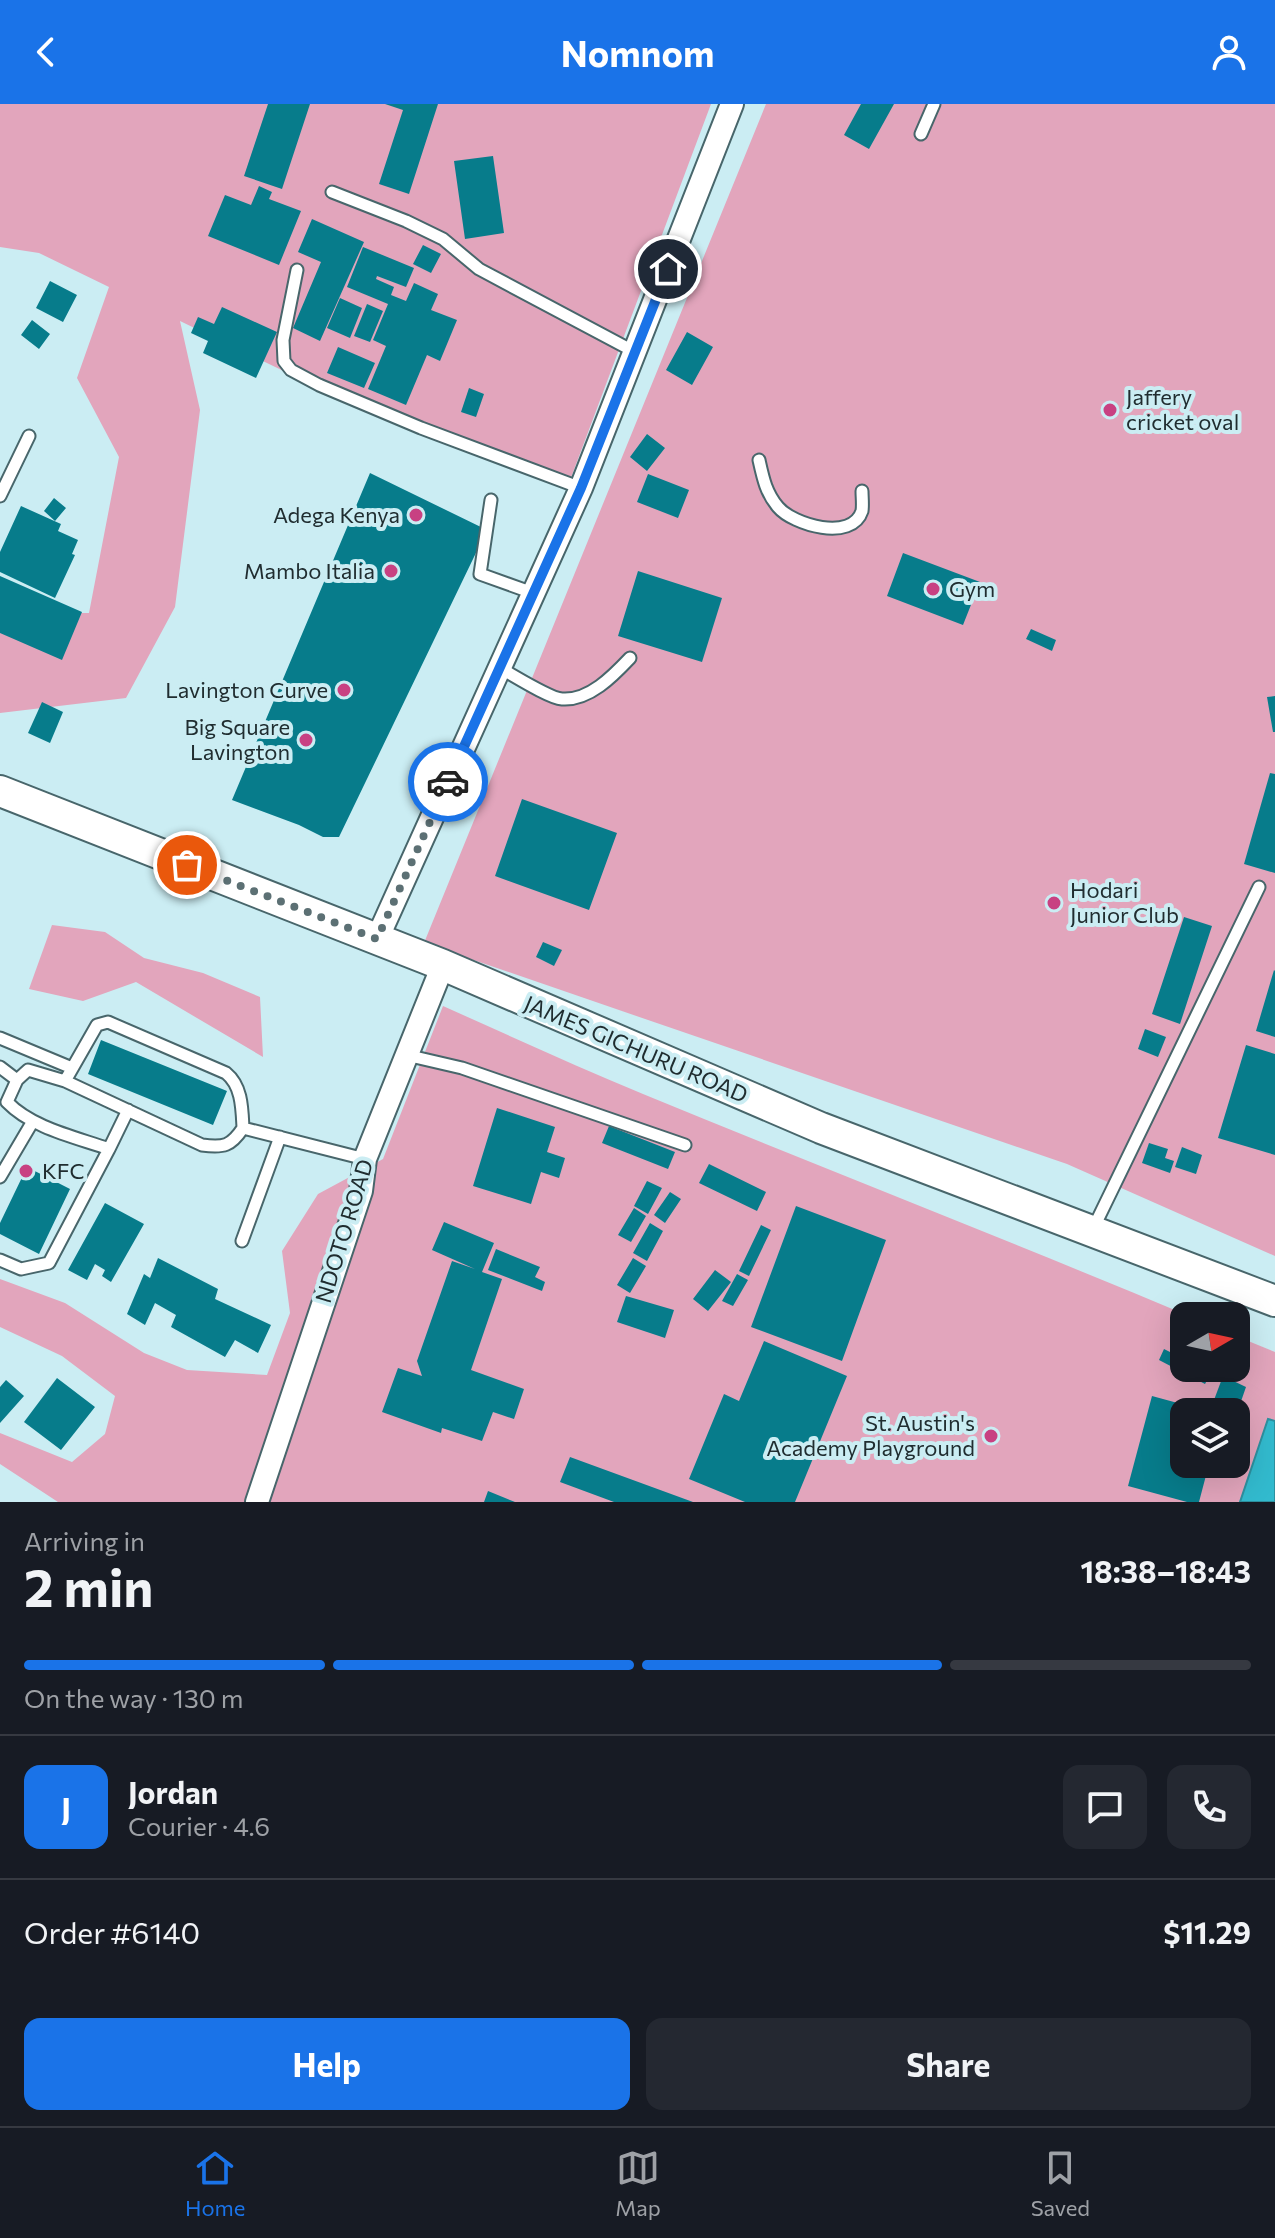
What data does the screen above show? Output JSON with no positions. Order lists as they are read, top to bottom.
{
  "streets": {
    "main road": ["JAMES GICHURU ROAD"],
    "street": ["NDOTO ROAD"]
  },
  "crossings": [
    ["JAMES GICHURU ROAD", "NDOTO ROAD"]
  ],
  "places": [
    "Jaffery cricket oval",
    "Adega Kenya",
    "Mambo Italia",
    "Gym",
    "Lavington Curve",
    "Big Square Lavington",
    "Hodari Junior Club",
    "KFC",
    "St. Austin's Academy Playground"
  ],
  "north": "right",
  "page": {
    "header": "Nomnom",
    "heading": ["2 min", "Arriving in", "18:38–18:43"],
    "panel": [
      "Jordan",
      "Courier · 4.6",
      "Order #6140",
      "$11.29"
    ],
    "bar": "On the way · 130 m",
    "round": "J",
    "buttons": ["Help", "Share"],
    "tabs": ["Home", "Map", "Saved"]
  }
}
